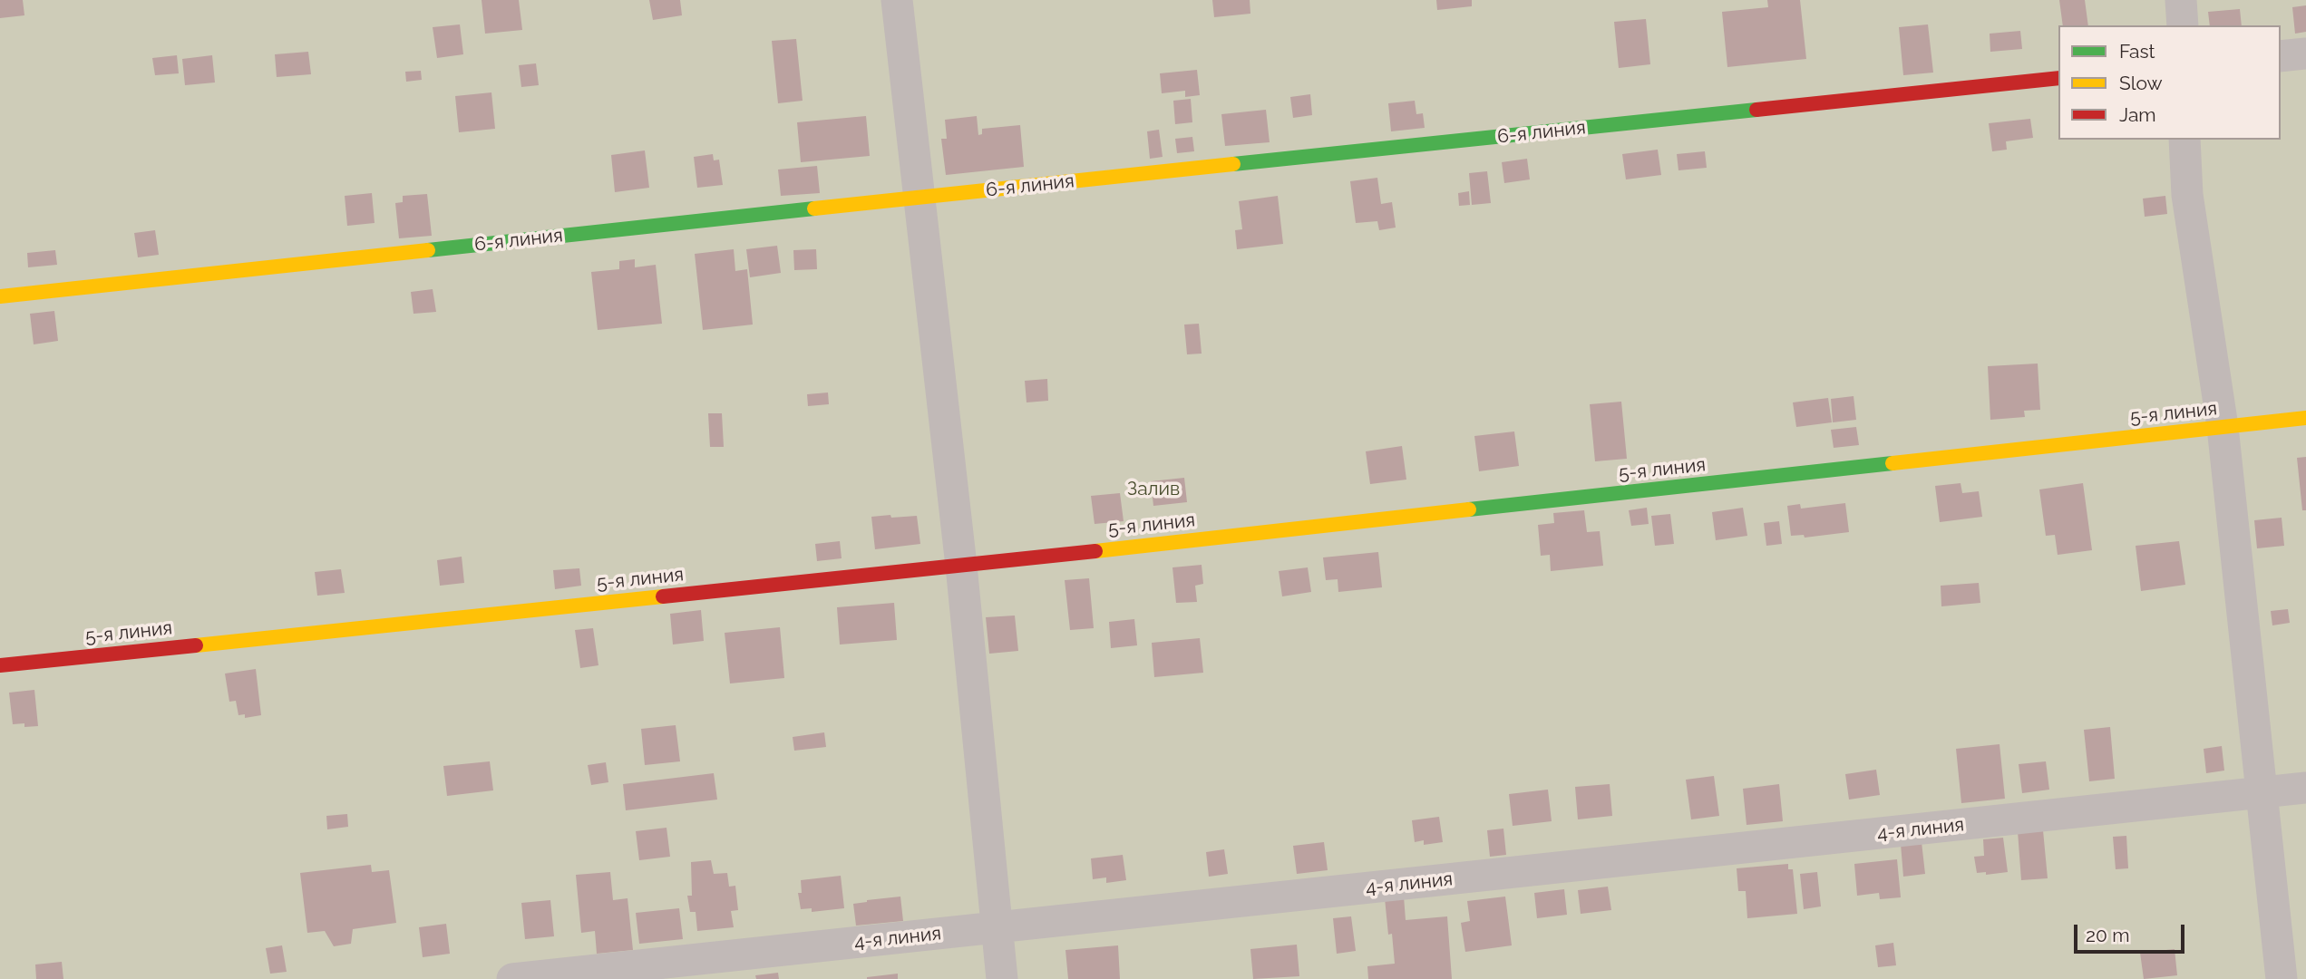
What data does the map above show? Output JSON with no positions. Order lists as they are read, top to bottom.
{
  "streets": {
    "street": ["6-я линия", "5-я линия", "4-я линия"]
  },
  "parks": ["Залив"],
  "legend": ["Fast", "Slow", "Jam"],
  "scale_bar": "20 m"
}
